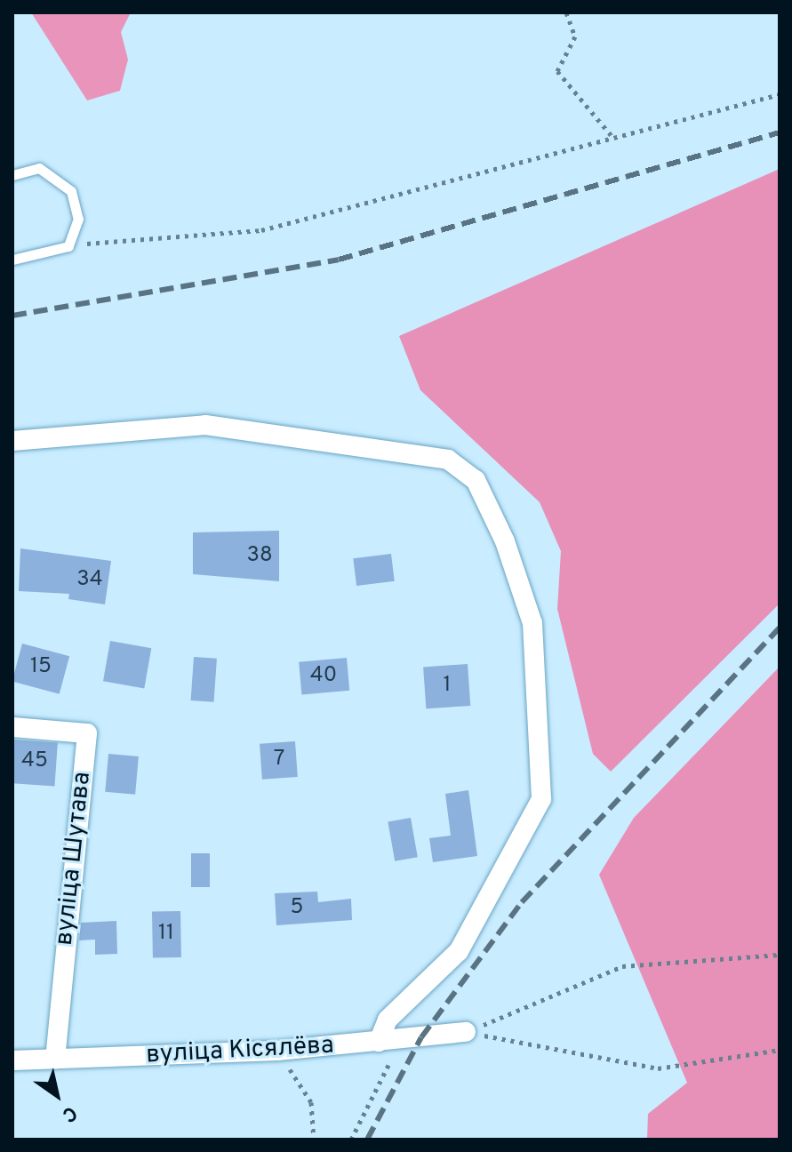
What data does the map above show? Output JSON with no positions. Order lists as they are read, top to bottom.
{
  "streets": {
    "street": ["вуліца Шутава", "вуліца Кісялёва"]
  },
  "crossings": [
    ["вуліца Шутава", "вуліца Кісялёва"]
  ],
  "house_numbers": [
    "38",
    "34",
    "15",
    "40",
    "1",
    "7",
    "45",
    "5",
    "11"
  ],
  "north": "bottom right"
}
